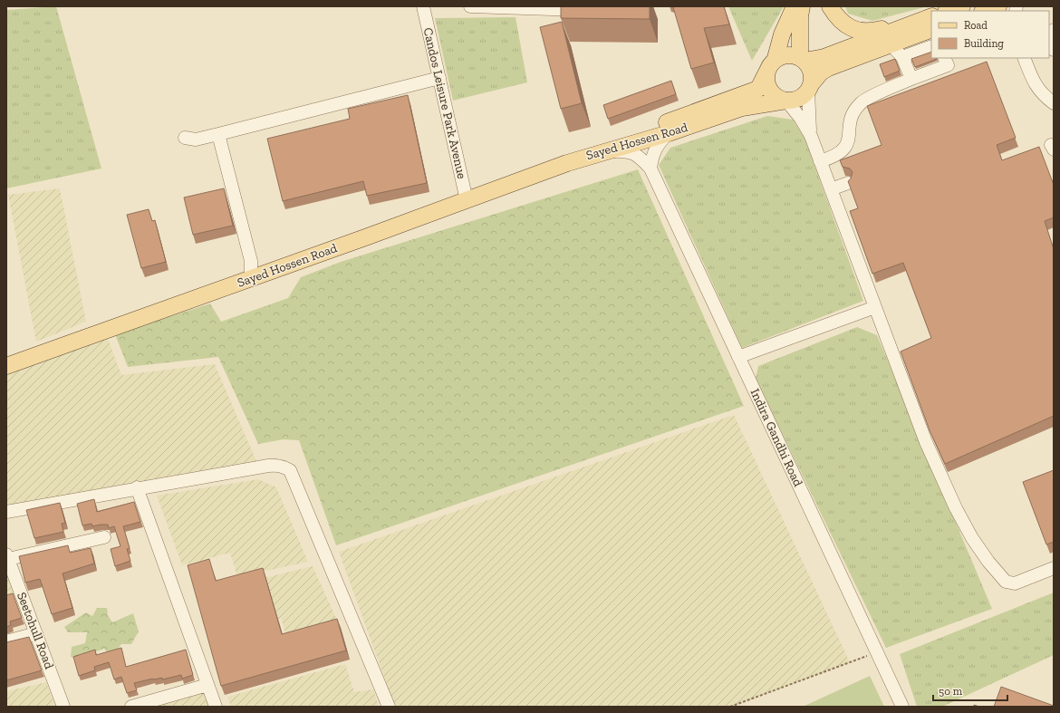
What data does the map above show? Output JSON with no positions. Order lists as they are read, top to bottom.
{
  "streets": {
    "main road": ["Sayed Hossen Road"],
    "street": ["Candos Leisure Park Avenue", "Indira Gandhi Road", "Seetohull Road"]
  },
  "crossings": [
    ["Candos Leisure Park Avenue", "Sayed Hossen Road"],
    ["Sayed Hossen Road", "Indira Gandhi Road"]
  ],
  "legend": ["Road", "Building"],
  "scale_bar": "50 m"
}
